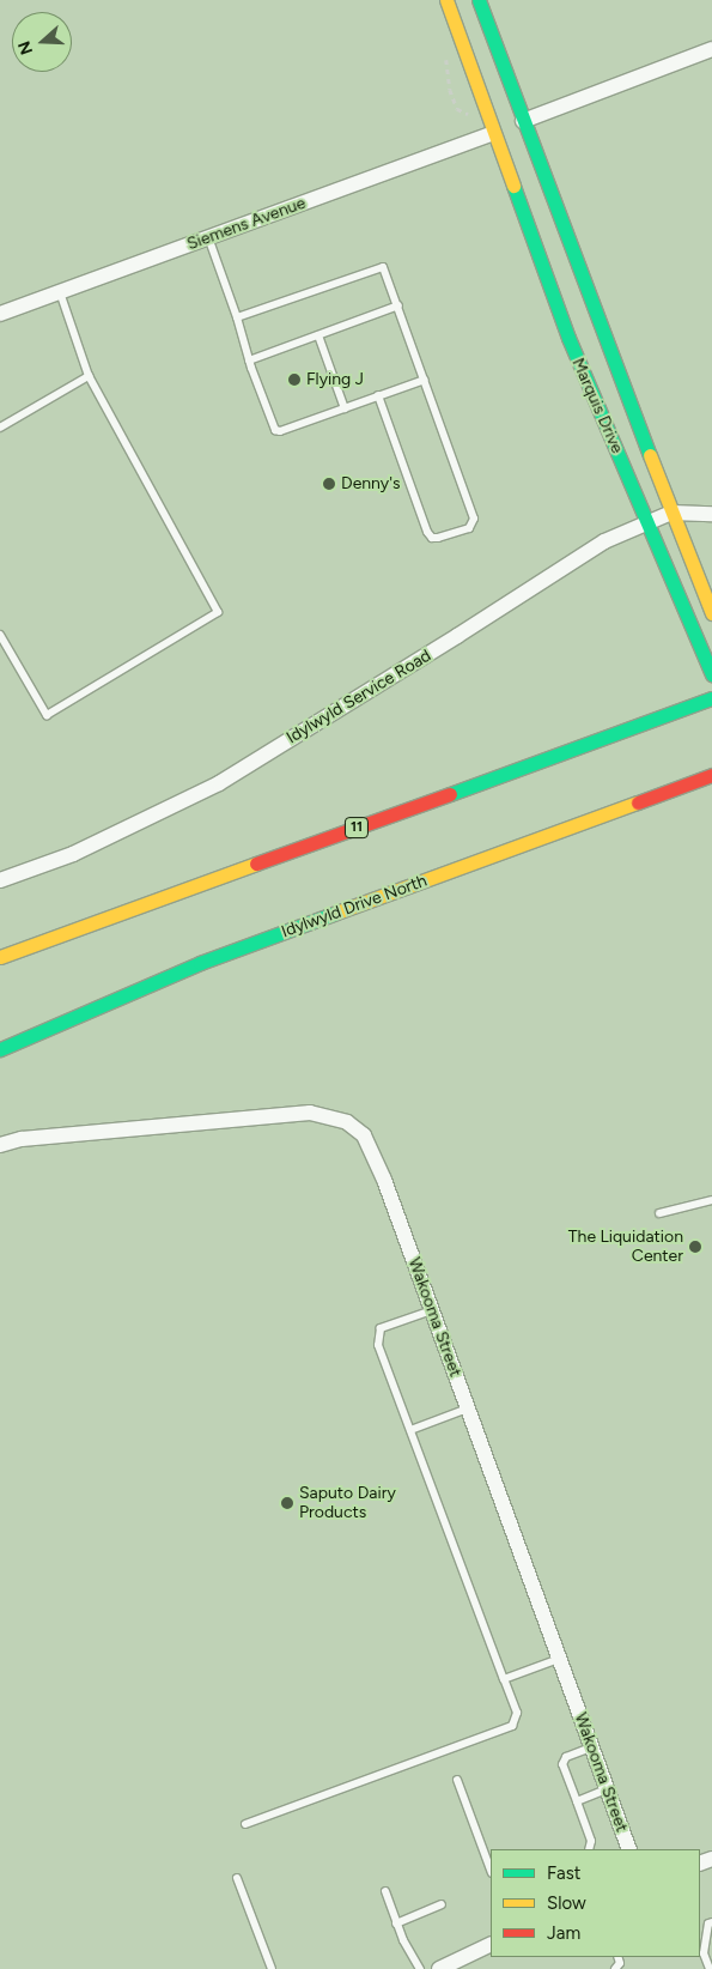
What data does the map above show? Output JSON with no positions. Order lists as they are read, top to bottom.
{
  "streets": {
    "main road": ["Marquis Drive", "11", "Idylwyld Drive North"],
    "street": ["Siemens Avenue", "Idylwyld Service Road", "Wakooma Street"]
  },
  "crossings": [
    ["Siemens Avenue", "Marquis Drive"],
    ["Marquis Drive", "Idylwyld Service Road"]
  ],
  "places": [
    "Flying J",
    "Denny's",
    "The Liquidation Center",
    "Saputo Dairy Products"
  ],
  "legend": ["Fast", "Slow", "Jam"],
  "north": "left"
}
